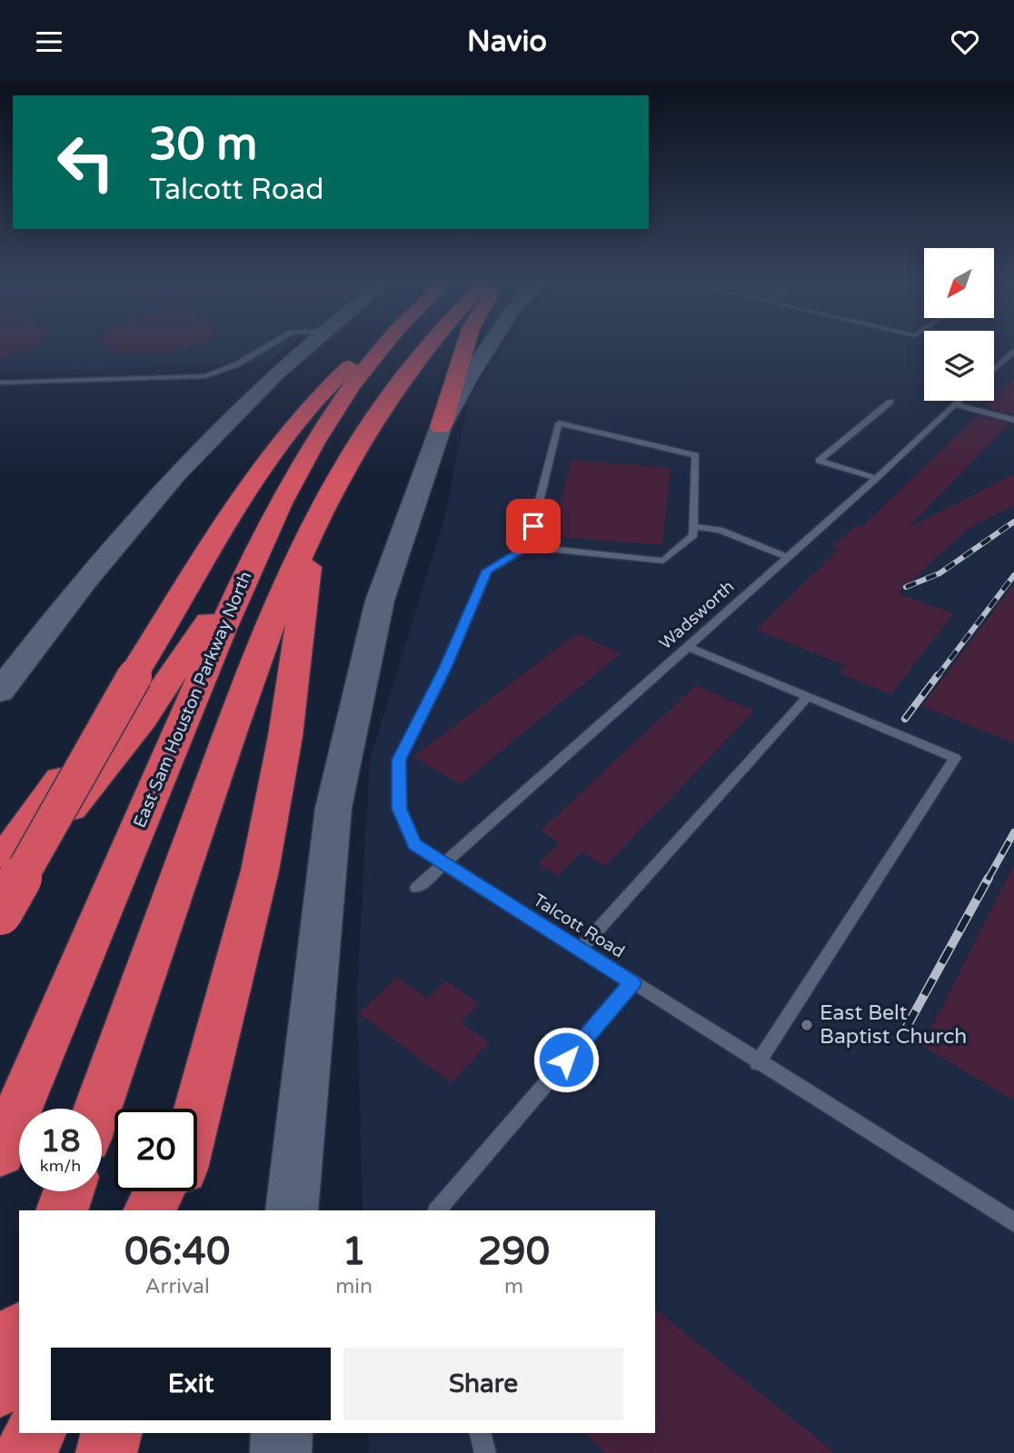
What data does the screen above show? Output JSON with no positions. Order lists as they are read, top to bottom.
{
  "streets": {
    "highway": ["East Sam Houston Parkway North"],
    "lane": ["Wadsworth", "Talcott Road"]
  },
  "crossings": [
    ["Wadsworth", "Talcott Road"]
  ],
  "places": ["East Belt Baptist Church"],
  "north": "bottom left",
  "page": {
    "header": "Navio",
    "turn": ["30 m", "Talcott Road"],
    "speed": "18 km/h",
    "limit": "20",
    "eta": [
      "06:40",
      "Arrival",
      "1",
      "min",
      "290",
      "m"
    ],
    "buttons": ["Exit", "Share"]
  }
}
